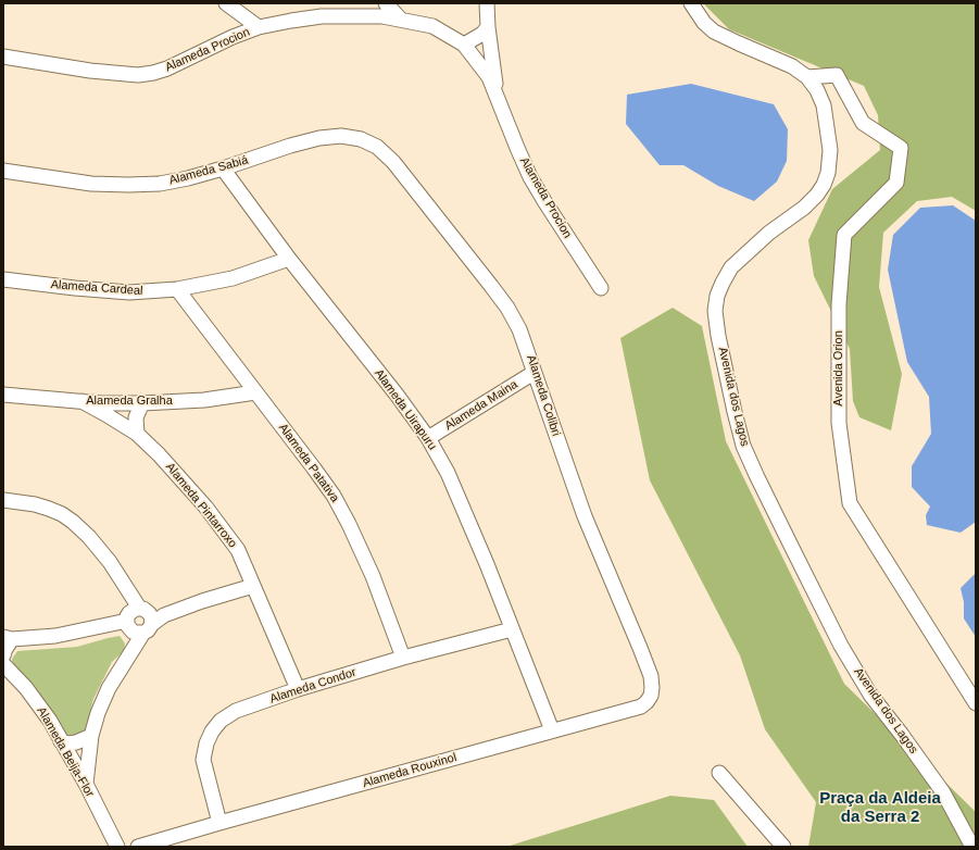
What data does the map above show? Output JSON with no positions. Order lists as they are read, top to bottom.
{
  "streets": {
    "street": [
      "Alameda Procion",
      "Alameda Sabiá",
      "Alameda Cardeal",
      "Avenida Orion",
      "Alameda Colibri",
      "Avenida dos Lagos",
      "Alameda Gralha",
      "Alameda Maina",
      "Alameda Uirapuru",
      "Alameda Patativa",
      "Alameda Pintarroxo",
      "Alameda Condor",
      "Alameda Beija-Flor",
      "Alameda Rouxinol"
    ]
  },
  "crossings": [
    ["Alameda Sabiá", "Alameda Colibri"],
    ["Alameda Sabiá", "Alameda Uirapuru"],
    ["Alameda Cardeal", "Alameda Uirapuru"],
    ["Alameda Cardeal", "Alameda Patativa"],
    ["Avenida Orion", "Avenida dos Lagos"],
    ["Alameda Colibri", "Alameda Maina"],
    ["Alameda Colibri", "Alameda Rouxinol"],
    ["Alameda Gralha", "Alameda Patativa"],
    ["Alameda Gralha", "Alameda Pintarroxo"],
    ["Alameda Maina", "Alameda Uirapuru"],
    ["Alameda Uirapuru", "Alameda Condor"],
    ["Alameda Uirapuru", "Alameda Rouxinol"],
    ["Alameda Patativa", "Alameda Condor"],
    ["Alameda Pintarroxo", "Alameda Condor"],
    ["Alameda Condor", "Alameda Rouxinol"]
  ],
  "districts": ["Praça da Aldeia da Serra 2"]
}
